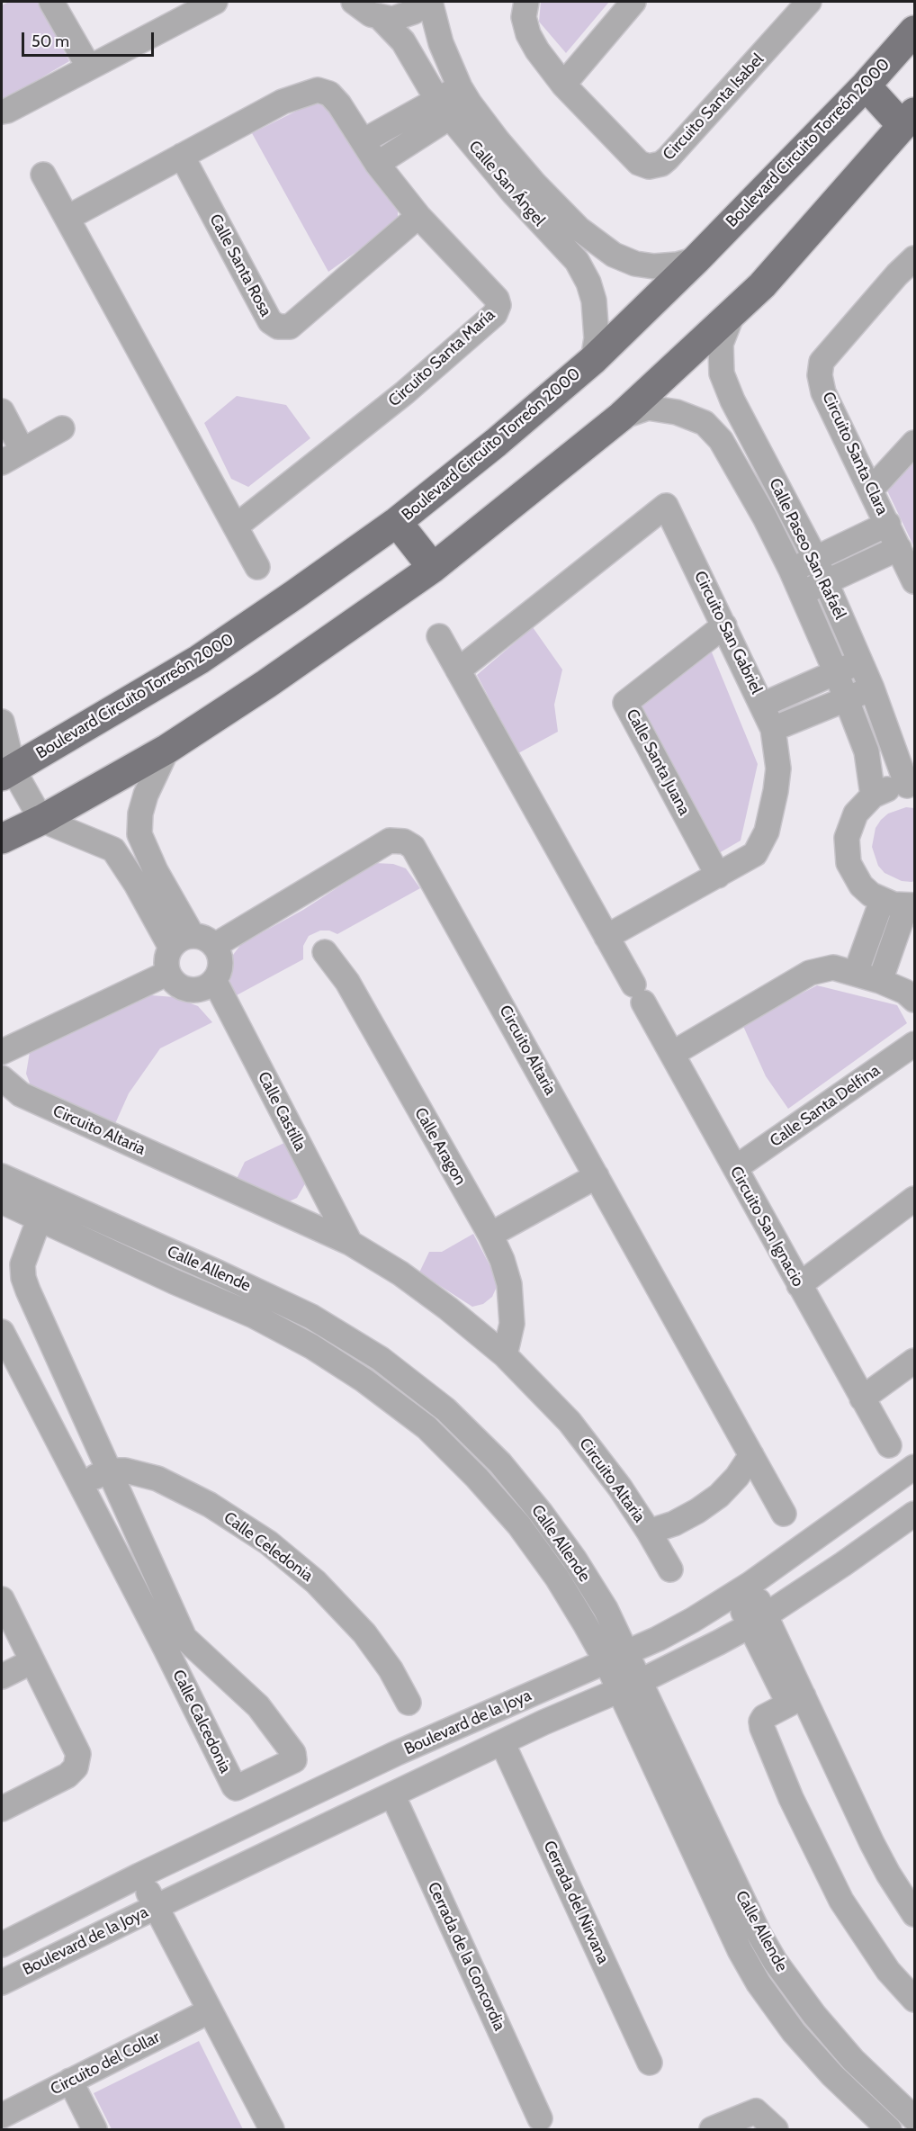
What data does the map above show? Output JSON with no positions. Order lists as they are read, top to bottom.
{
  "streets": {
    "main road": ["Boulevard Circuito Torreón 2000"],
    "street": [
      "Circuito Santa Isabel",
      "Calle San Ángel",
      "Calle Santa Rosa",
      "Circuito Santa María",
      "Circuito Santa Clara",
      "Calle Paseo San Rafaél",
      "Circuito San Gabriel",
      "Calle Santa Juana",
      "Circuito Altaria",
      "Calle Santa Delfina",
      "Calle Castilla",
      "Calle Aragon",
      "Circuito San Ignacio",
      "Calle Allende",
      "Calle Celedonia",
      "Calle Calcedonia",
      "Boulevard de la Joya",
      "Cerrada del Nirvana",
      "Cerrada de la Concordia",
      "Circuito del Collar"
    ]
  },
  "crossings": [
    ["Boulevard Circuito Torreón 2000", "Calle San Ángel"],
    ["Calle Santa Rosa", "Circuito Santa María"],
    ["Circuito San Gabriel", "Calle Santa Juana"],
    ["Circuito San Gabriel", "Circuito San Ignacio"],
    ["Circuito Altaria", "Calle Castilla"],
    ["Circuito Altaria", "Calle Aragon"],
    ["Calle Santa Delfina", "Circuito San Ignacio"],
    ["Calle Allende", "Calle Calcedonia"],
    ["Calle Allende", "Boulevard de la Joya"],
    ["Calle Celedonia", "Calle Calcedonia"],
    ["Boulevard de la Joya", "Cerrada del Nirvana"],
    ["Boulevard de la Joya", "Cerrada de la Concordia"]
  ],
  "scale_bar": "50 m"
}
